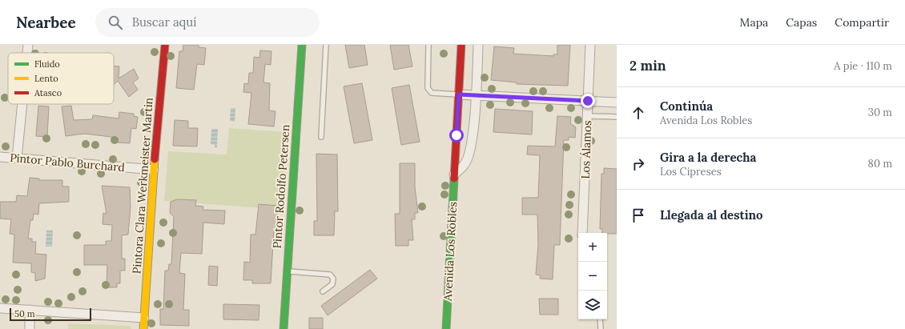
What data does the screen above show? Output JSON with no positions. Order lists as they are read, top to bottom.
{
  "streets": {
    "street": [
      "Los Álamos",
      "Pintor Pablo Burchard",
      "Pintora Clara Werkmeister Martin",
      "Pintor Rodolfo Petersen",
      "Avenida Los Robles"
    ]
  },
  "crossings": [
    ["Pintor Pablo Burchard", "Pintora Clara Werkmeister Martin"]
  ],
  "legend": ["Fluido", "Lento", "Atasco"],
  "scale_bar": "50 m",
  "page": {
    "header": "Nearbee",
    "search": "Buscar aquí",
    "nav": ["Mapa", "Capas", "Compartir"],
    "heading": ["2 min", "A pie · 110 m"],
    "list": [
      ["Continúa", "Avenida Los Robles", "30 m"],
      ["Gira a la derecha", "Los Cipreses", "80 m"],
      "Llegada al destino"
    ],
    "map_buttons": ["+", "−"],
    "scale": "50 m"
  }
}
